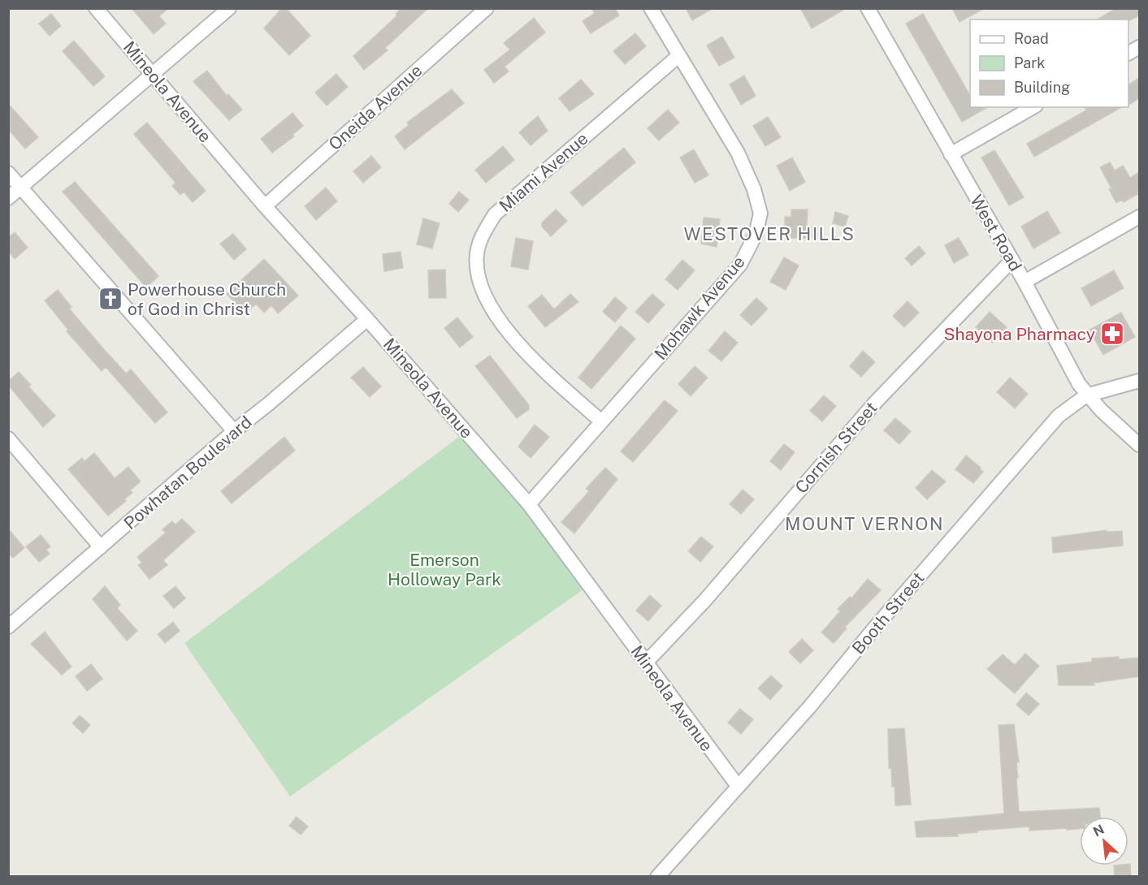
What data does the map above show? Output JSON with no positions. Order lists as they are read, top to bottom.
{
  "streets": {
    "street": [
      "Mineola Avenue",
      "Oneida Avenue",
      "Miami Avenue",
      "West Road",
      "Mohawk Avenue",
      "Cornish Street",
      "Powhatan Boulevard",
      "Booth Street"
    ]
  },
  "crossings": [
    ["Mineola Avenue", "Oneida Avenue"],
    ["Mineola Avenue", "Mohawk Avenue"],
    ["Mineola Avenue", "Cornish Street"],
    ["Mineola Avenue", "Powhatan Boulevard"],
    ["Mineola Avenue", "Booth Street"],
    ["Miami Avenue", "Mohawk Avenue"],
    ["West Road", "Cornish Street"],
    ["West Road", "Booth Street"]
  ],
  "districts": ["WESTOVER HILLS", "MOUNT VERNON"],
  "parks": ["Emerson Holloway Park"],
  "places": {
    "church": ["Powerhouse Church of God in Christ"],
    "pharmacy": ["Shayona Pharmacy"]
  },
  "legend": ["Road", "Park", "Building"],
  "north": "top left"
}
